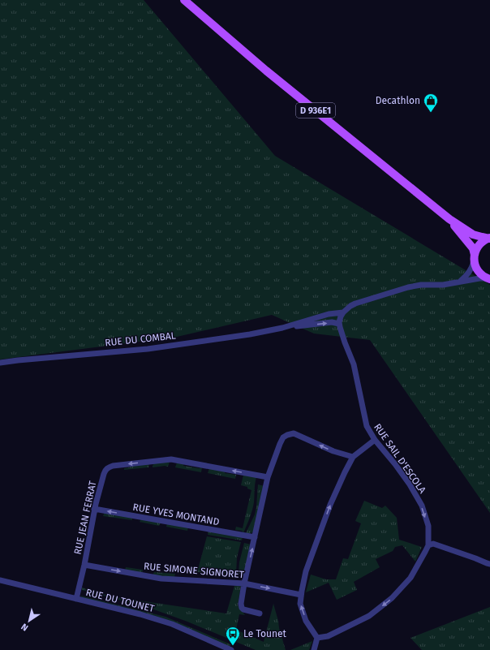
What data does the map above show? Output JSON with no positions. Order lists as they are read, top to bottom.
{
  "streets": {
    "main road": ["D 936E1"],
    "street": [
      "RUE DU COMBAL",
      "RUE SAIL D'ESCOLA",
      "RUE YVES MONTAND",
      "RUE JEAN FERRAT",
      "RUE SIMONE SIGNORET",
      "RUE DU TOUNET"
    ]
  },
  "crossings": [
    ["RUE DU COMBAL", "RUE SAIL D'ESCOLA"],
    ["RUE YVES MONTAND", "RUE JEAN FERRAT"],
    ["RUE JEAN FERRAT", "RUE SIMONE SIGNORET"],
    ["RUE JEAN FERRAT", "RUE DU TOUNET"]
  ],
  "one_way": ["RUE YVES MONTAND", "RUE JEAN FERRAT", "RUE SIMONE SIGNORET"],
  "places": {
    "shop": ["Decathlon"],
    "bus stop": ["Le Tounet"]
  },
  "north": "bottom left"
}
